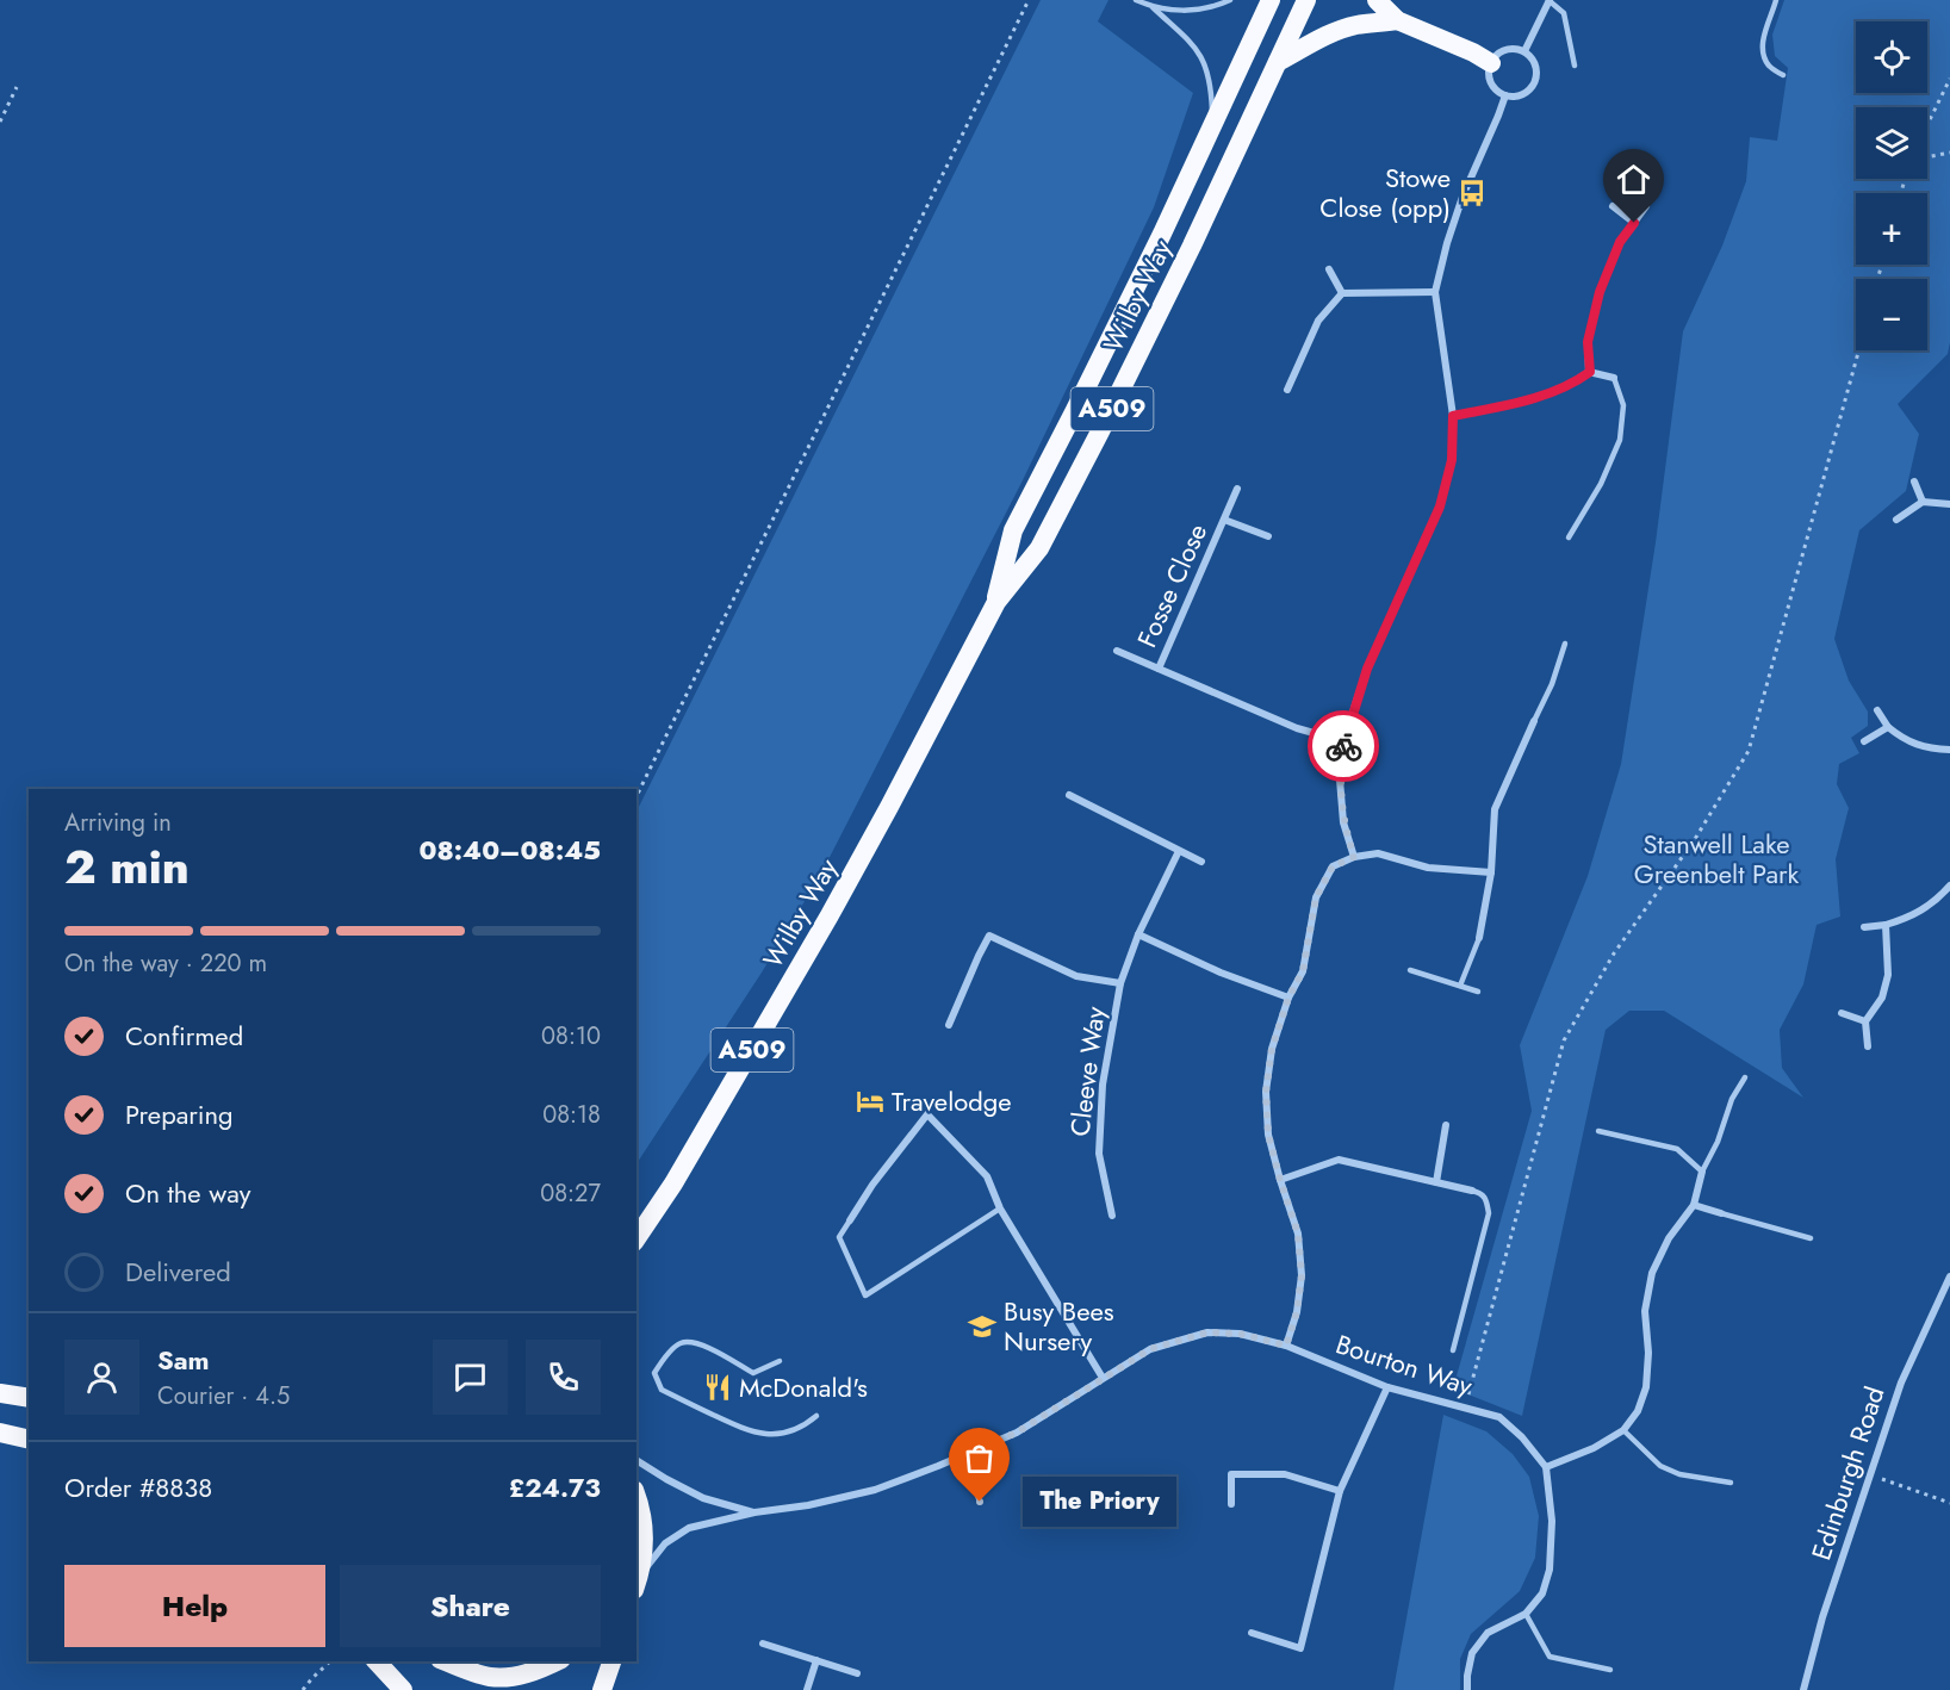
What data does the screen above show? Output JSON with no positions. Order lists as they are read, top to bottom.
{
  "streets": {
    "highway": ["Wilby Way", "A509"],
    "street": [
      "Fosse Close",
      "Cleeve Way",
      "Bourton Way",
      "Edinburgh Road"
    ]
  },
  "parks": ["Stanwell Lake Greenbelt Park"],
  "places": {
    "bus stop": ["Stowe Close (opp)"],
    "hotel": ["Travelodge"],
    "school or university": ["Busy Bees Nursery"],
    "restaurant": ["McDonald's"],
    "other": ["The Priory"]
  },
  "page": {
    "map_buttons": ["+", "−"],
    "heading": ["2 min", "Arriving in", "08:40–08:45"],
    "panel": [
      "Sam",
      "Courier · 4.5",
      "Order #8838",
      "£24.73"
    ],
    "bar": "On the way · 220 m",
    "list": [
      ["Confirmed", "08:10"],
      ["Preparing", "08:18"],
      ["On the way", "08:27"],
      "Delivered"
    ],
    "bubble": "The Priory",
    "buttons": ["Help", "Share"]
  }
}
